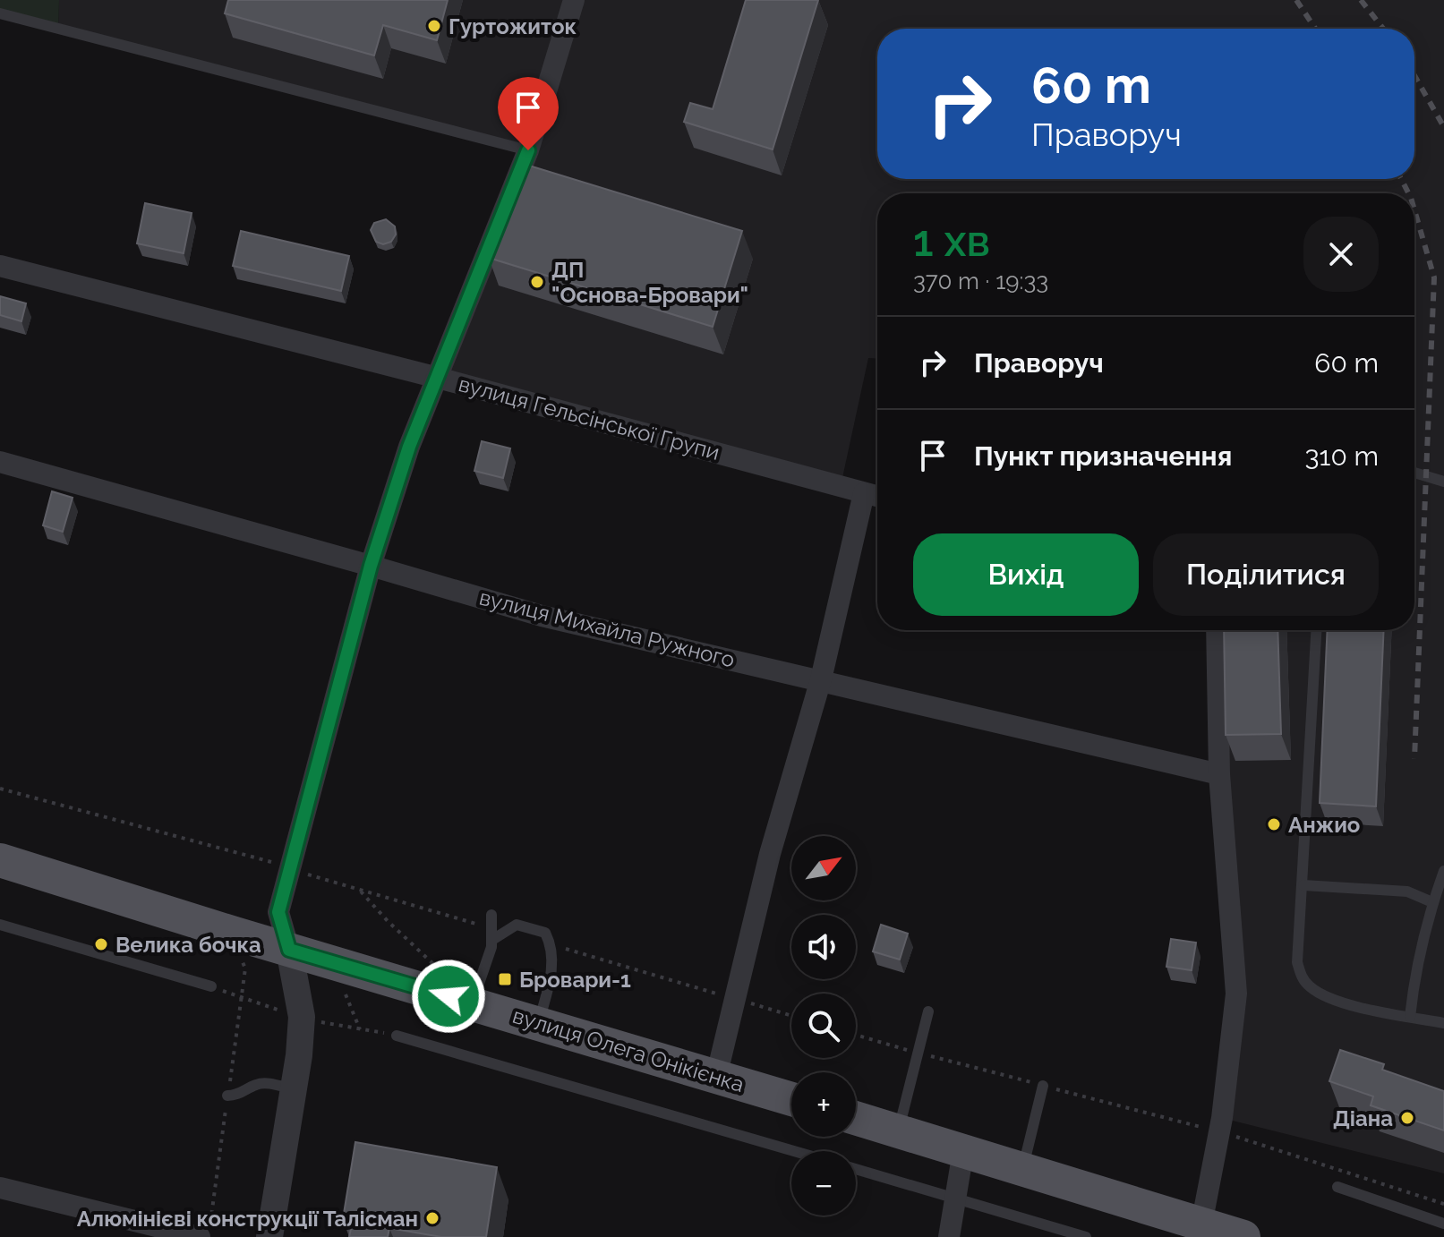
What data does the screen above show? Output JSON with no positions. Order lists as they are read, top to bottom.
{
  "streets": {
    "main road": ["вулиця Олега Онікієнка"],
    "street": ["вулиця Гельсінської Групи", "вулиця Михайла Ружного"]
  },
  "places": {
    "other": [
      "Гуртожиток",
      "ДП \"Основа-Бровари\"",
      "Анжио",
      "Велика бочка",
      "Діана",
      "Алюмінієві конструкції Талісман"
    ],
    "transit": ["Бровари-1"]
  },
  "north": "top right",
  "page": {
    "turn": ["60 m", "Праворуч"],
    "heading": ["1 хв", "370 m · 19:33"],
    "list": [
      {
        "name": "Праворуч",
        "value": "60 m"
      },
      {
        "name": "Пункт призначення",
        "value": "310 m"
      }
    ],
    "buttons": ["Вихід", "Поділитися"],
    "map_buttons": ["+", "−"]
  }
}
